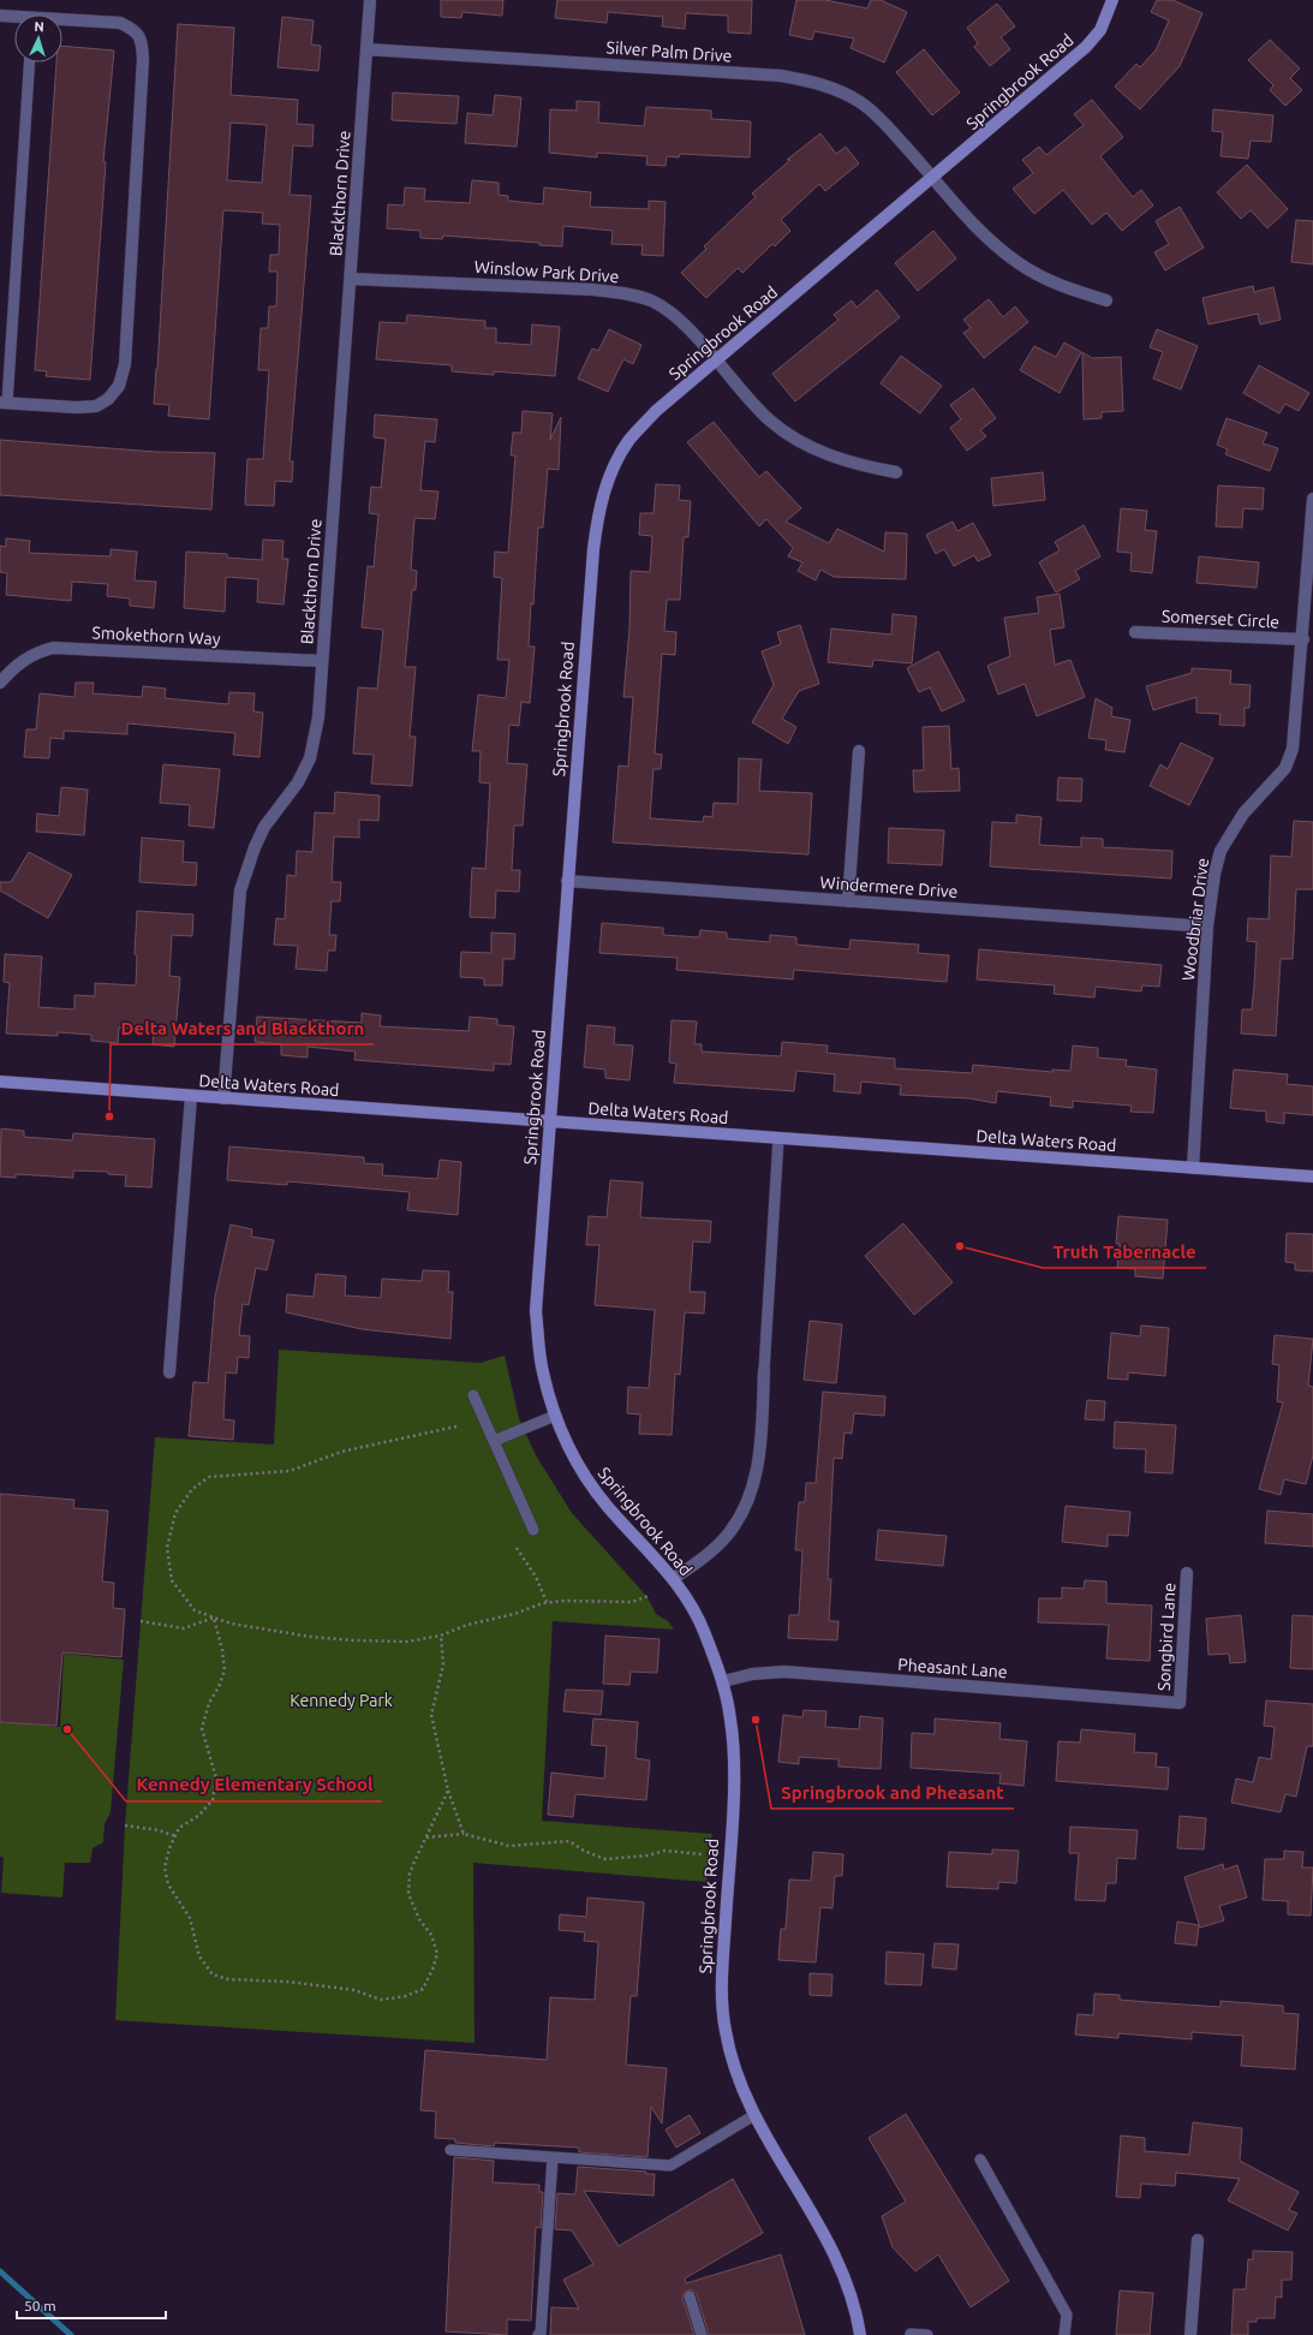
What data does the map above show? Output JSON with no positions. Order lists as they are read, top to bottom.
{
  "streets": {
    "street": [
      "Silver Palm Drive",
      "Springbrook Road",
      "Blackthorn Drive",
      "Winslow Park Drive",
      "Somerset Circle",
      "Smokethorn Way",
      "Windermere Drive",
      "Woodbriar Drive",
      "Delta Waters Road",
      "Songbird Lane",
      "Pheasant Lane"
    ]
  },
  "crossings": [
    ["Silver Palm Drive", "Springbrook Road"],
    ["Silver Palm Drive", "Blackthorn Drive"],
    ["Springbrook Road", "Winslow Park Drive"],
    ["Springbrook Road", "Windermere Drive"],
    ["Springbrook Road", "Delta Waters Road"],
    ["Springbrook Road", "Pheasant Lane"],
    ["Blackthorn Drive", "Winslow Park Drive"],
    ["Blackthorn Drive", "Smokethorn Way"],
    ["Blackthorn Drive", "Delta Waters Road"],
    ["Somerset Circle", "Woodbriar Drive"],
    ["Windermere Drive", "Woodbriar Drive"],
    ["Woodbriar Drive", "Delta Waters Road"],
    ["Songbird Lane", "Pheasant Lane"]
  ],
  "parks": ["Kennedy Park"],
  "places": [
    "Delta Waters and Blackthorn",
    "Truth Tabernacle",
    "Springbrook and Pheasant",
    "Kennedy Elementary School"
  ],
  "scale_bar": "50 m",
  "north": "top"
}
